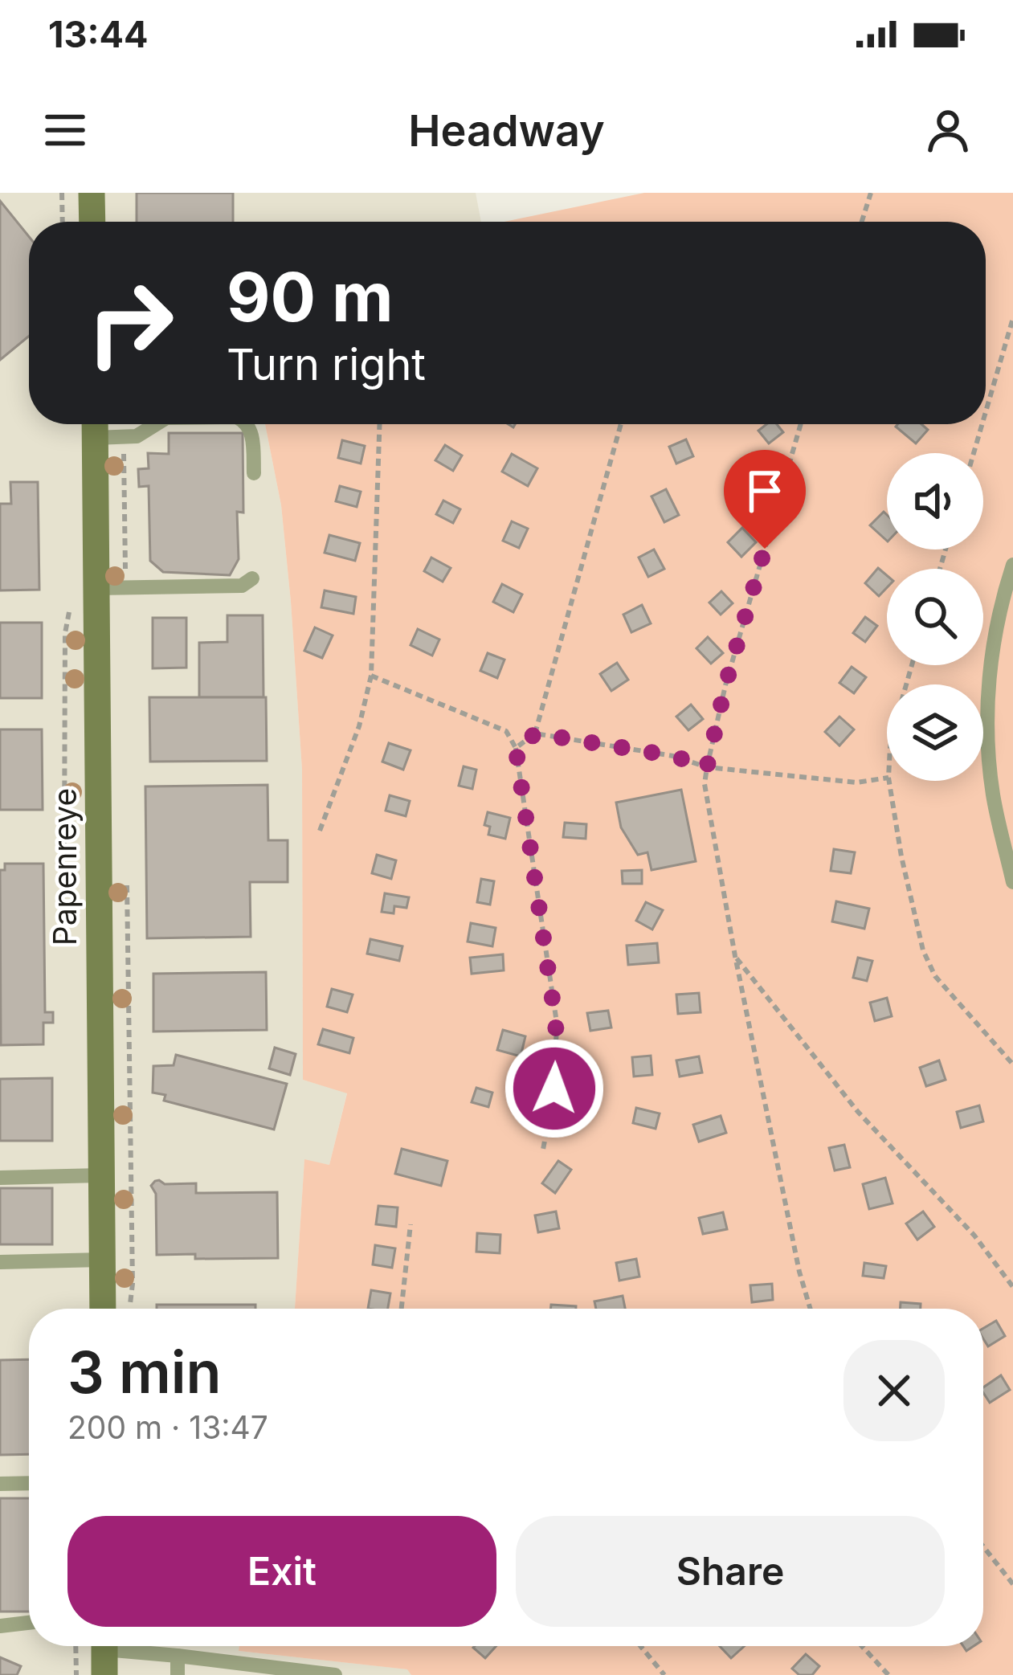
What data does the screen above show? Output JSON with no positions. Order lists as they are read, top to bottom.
{
  "streets": {
    "main road": ["Papenreye"]
  },
  "page": {
    "status": "13:44",
    "header": "Headway",
    "turn": ["90 m", "Turn right"],
    "heading": ["3 min", "200 m · 13:47"],
    "buttons": ["Exit", "Share"]
  }
}
